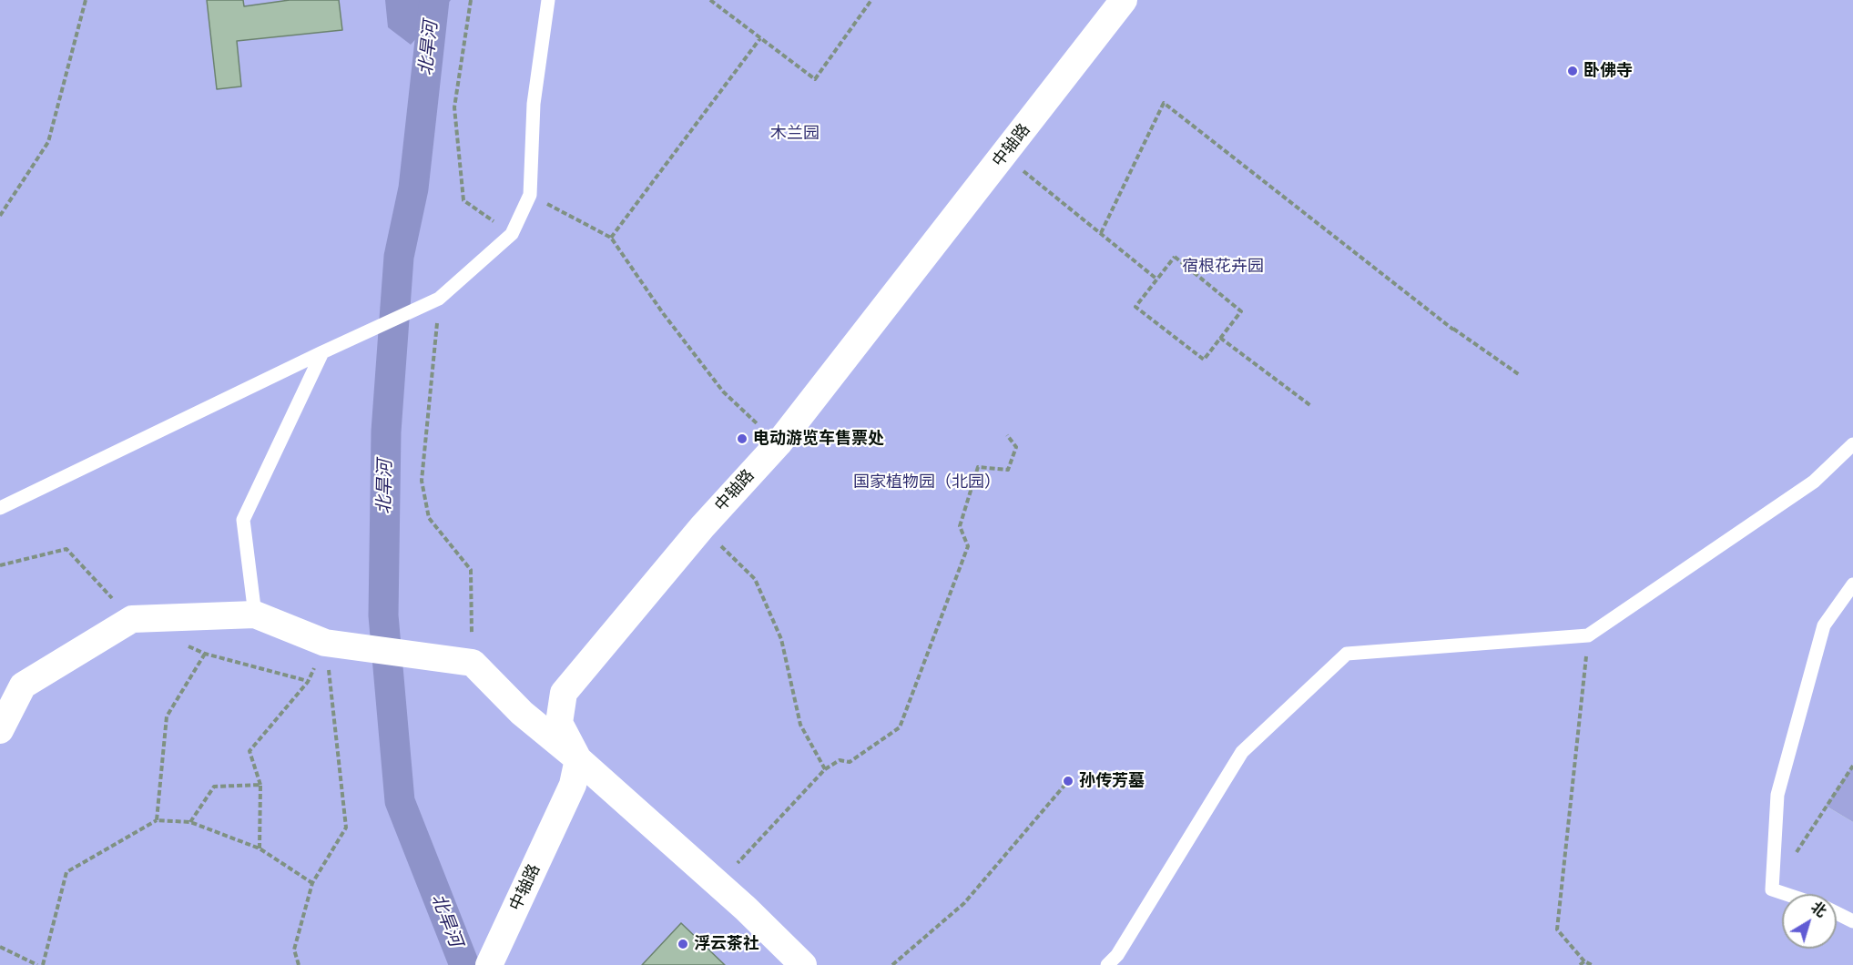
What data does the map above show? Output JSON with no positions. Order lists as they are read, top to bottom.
{
  "streets": {
    "street": ["中轴路"]
  },
  "water": ["北旱河"],
  "parks": ["木兰园", "宿根花卉园", "国家植物园（北园）"],
  "places": [
    "卧佛寺",
    "电动游览车售票处",
    "孙传芳墓",
    "浮云茶社"
  ],
  "north": "top right"
}
